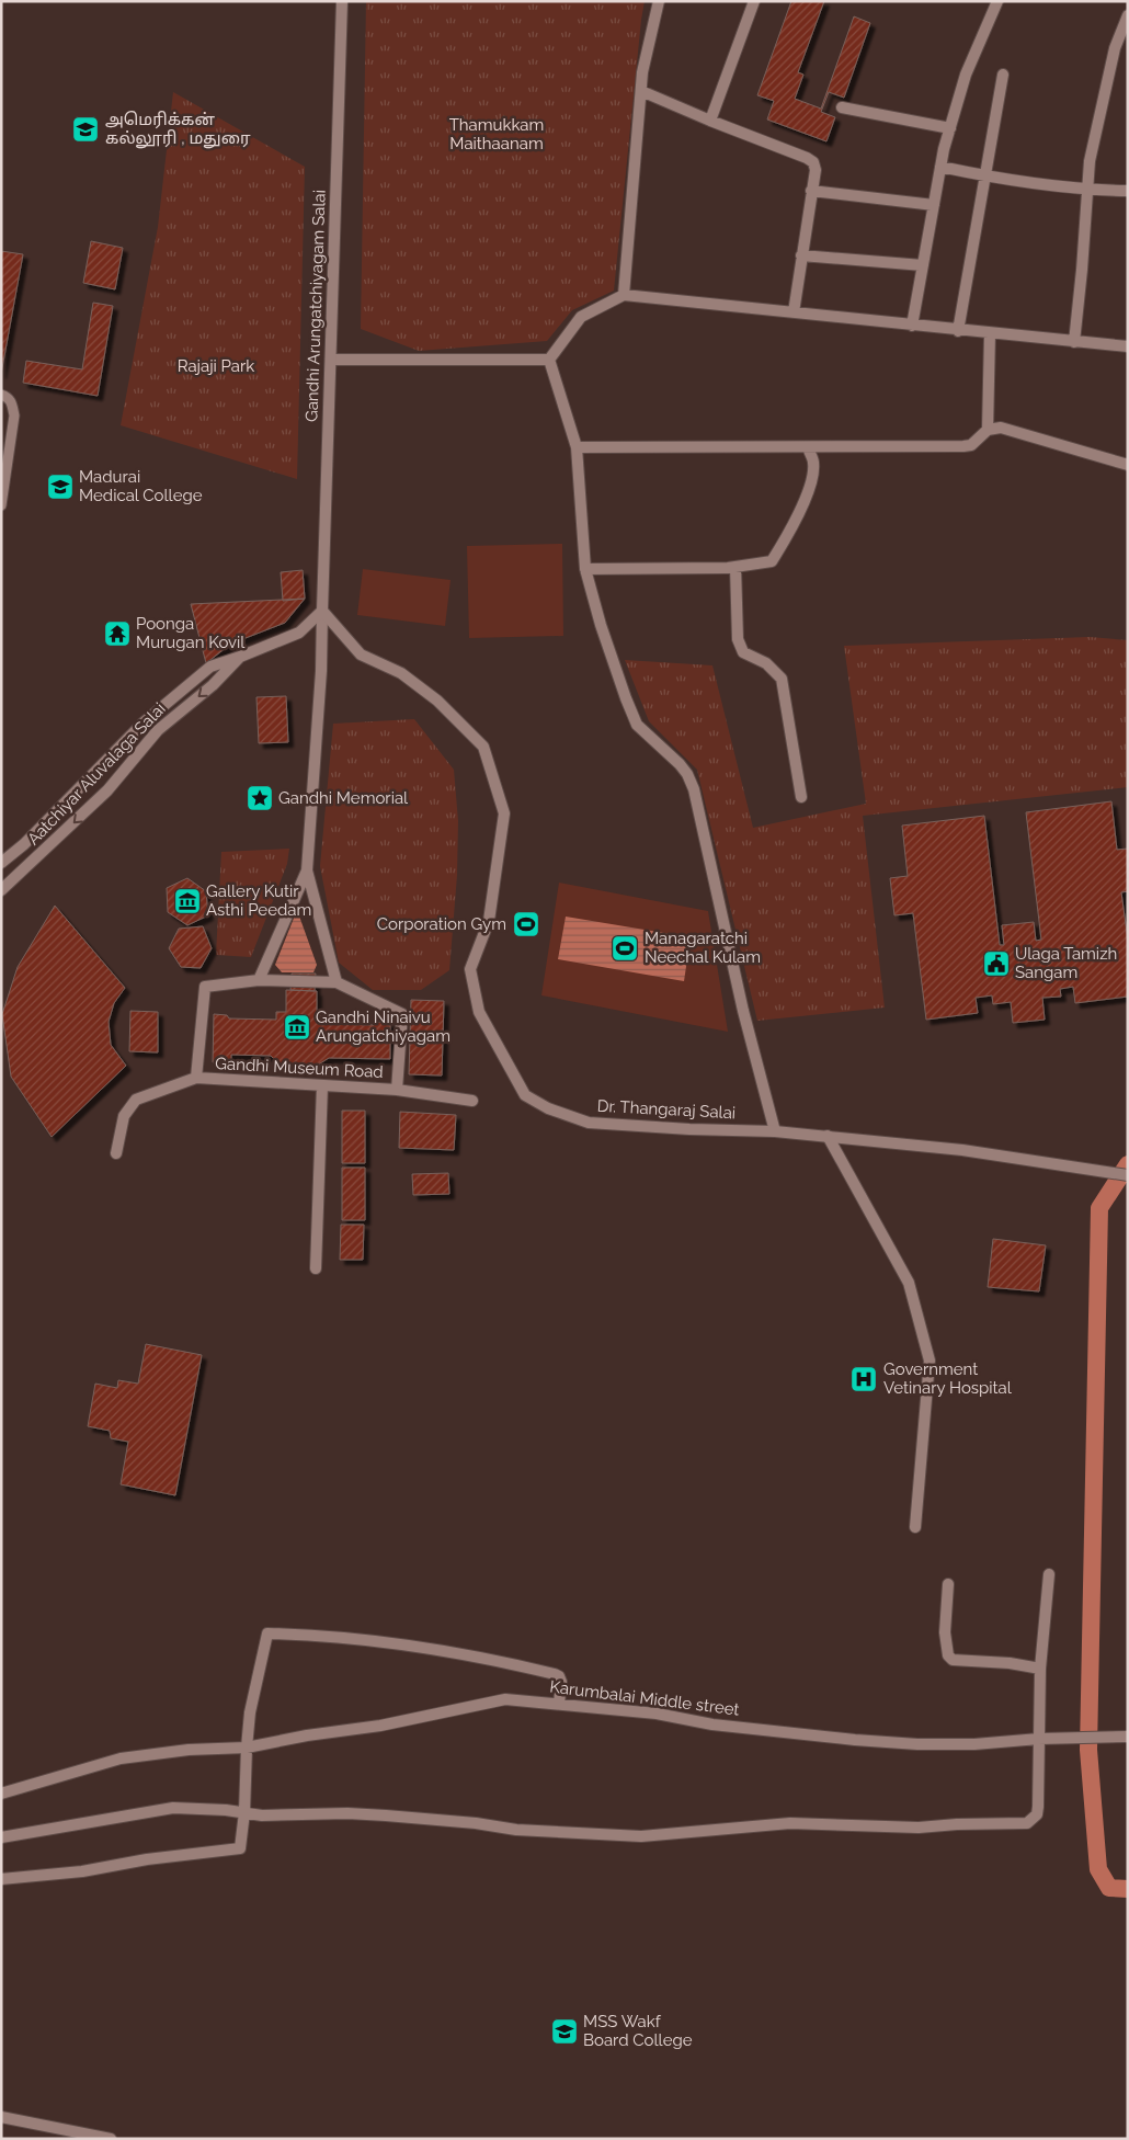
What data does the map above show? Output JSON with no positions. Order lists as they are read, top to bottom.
{
  "streets": {
    "street": [
      "Gandhi Arungatchiyagam Salai",
      "Aatchiyar Aluvalaga Salai",
      "Gandhi Museum Road",
      "Dr. Thangaraj Salai",
      "Karumbalai Middle street"
    ]
  },
  "crossings": [
    ["Gandhi Arungatchiyagam Salai", "Aatchiyar Aluvalaga Salai"],
    ["Gandhi Arungatchiyagam Salai", "Dr. Thangaraj Salai"],
    ["Aatchiyar Aluvalaga Salai", "Dr. Thangaraj Salai"]
  ],
  "parks": ["Thamukkam Maithaanam", "Rajaji Park"],
  "places": {
    "school or university": ["அமெரிக்கன் கல்லூரி , மதுரை", "Madurai Medical College", "MSS Wakf Board College"],
    "temple": ["Poonga Murugan Kovil"],
    "place": ["Gandhi Memorial"],
    "museum": ["Gallery Kutir Asthi Peedam", "Gandhi Ninaivu Arungatchiyagam"],
    "sports": ["Corporation Gym", "Managaratchi Neechal Kulam"],
    "public building": ["Ulaga Tamizh Sangam"],
    "hospital": ["Government Vetinary Hospital"]
  }
}
